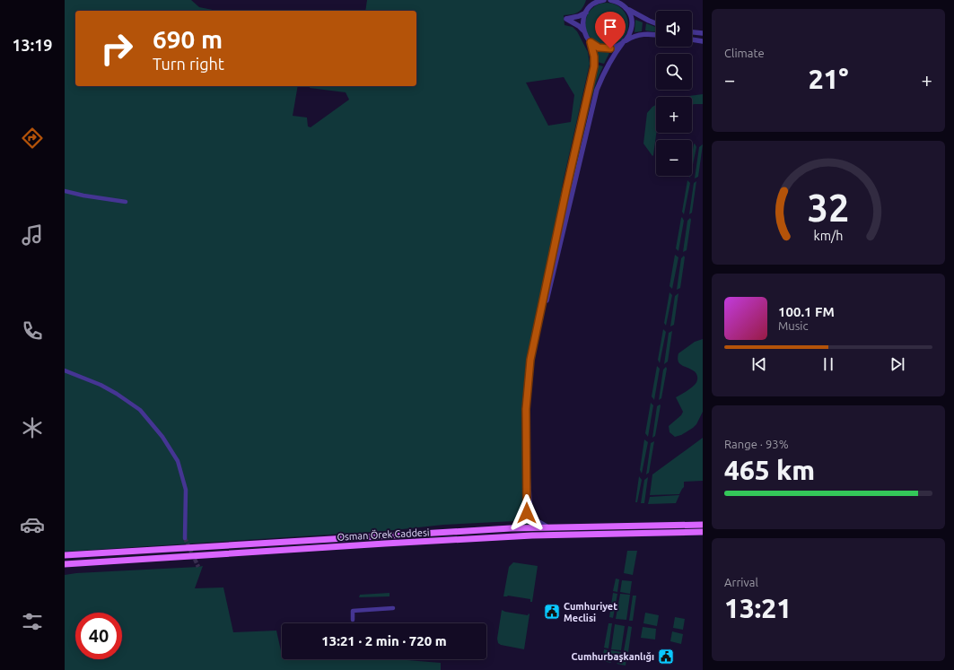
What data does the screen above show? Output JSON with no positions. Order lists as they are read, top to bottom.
{
  "streets": {
    "main road": ["Osman Örek Caddesi"]
  },
  "places": {
    "public building": ["Cumhuriyet Meclisi", "Cumhurbaşkanlığı"]
  },
  "page": {
    "tabs": "13:19",
    "tile": [
      "Climate",
      ["Range · 93%", "465 km"],
      ["Arrival", "13:21"]
    ],
    "map_buttons": ["+", "−"],
    "turn": ["690 m", "Turn right"],
    "heat": ["−", "21°", "+"],
    "song": ["100.1 FM", "Music"],
    "limit": "40",
    "trip": "13:21 · 2 min · 720 m",
    "gauge": ["32", "km/h"]
  }
}
